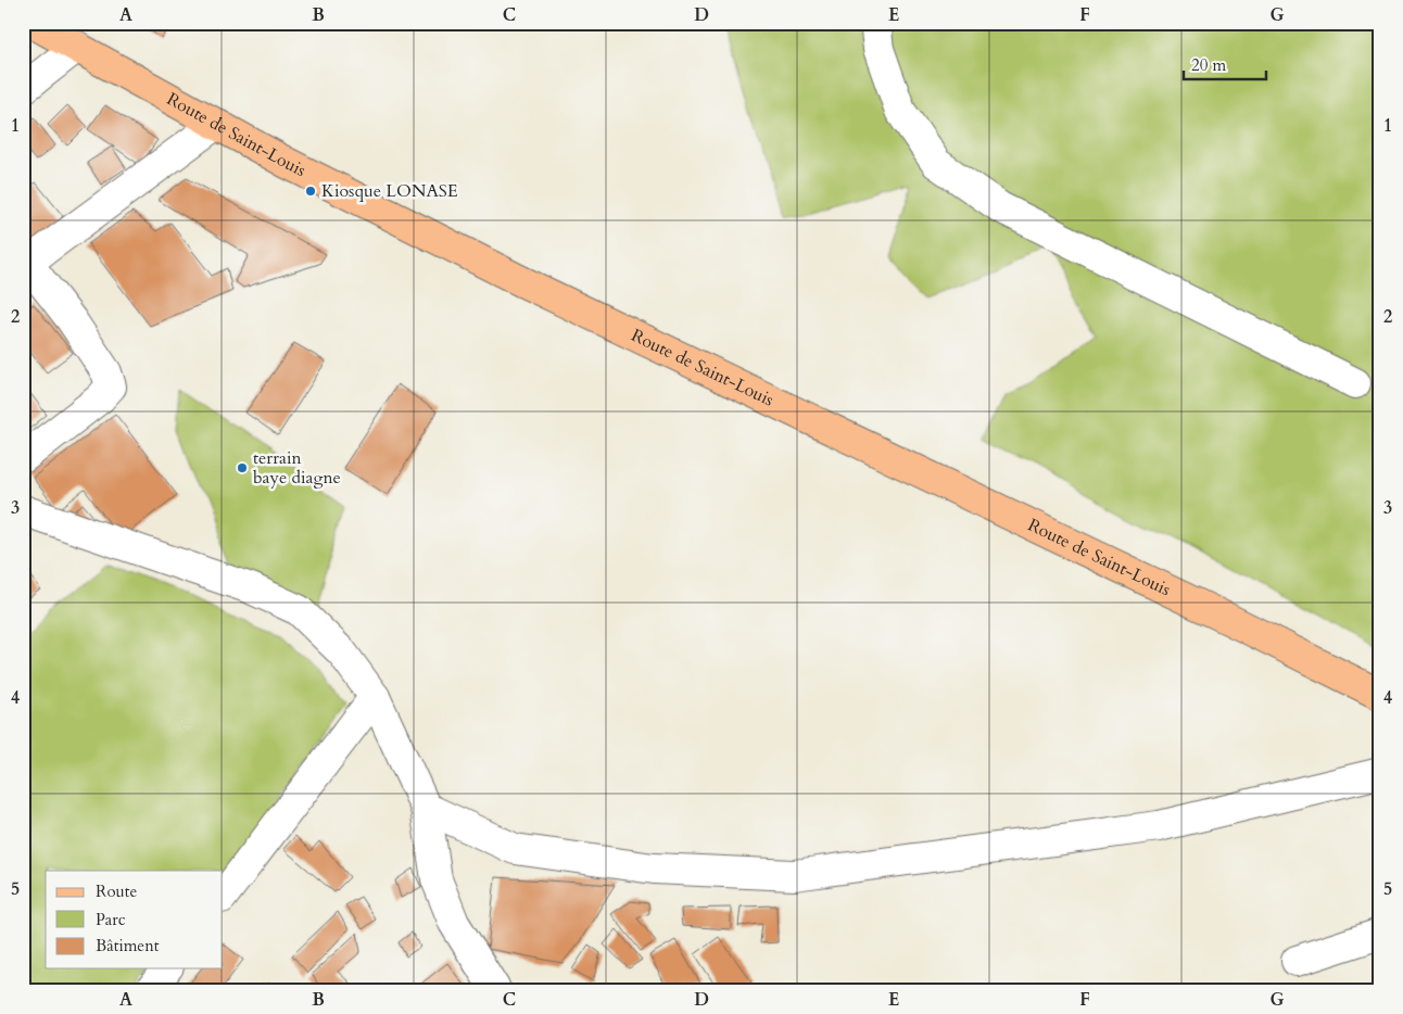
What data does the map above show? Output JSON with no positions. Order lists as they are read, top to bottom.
{
  "streets": {
    "main road": ["Route de Saint-Louis"]
  },
  "places": ["Kiosque LONASE", "terrain baye diagne"],
  "legend": ["Route", "Parc", "Bâtiment"],
  "scale_bar": "20 m",
  "grid": {
    "columns": [
      "A",
      "B",
      "C",
      "D",
      "E",
      "F",
      "G"
    ],
    "rows": [
      "1",
      "2",
      "3",
      "4",
      "5"
    ]
  }
}
